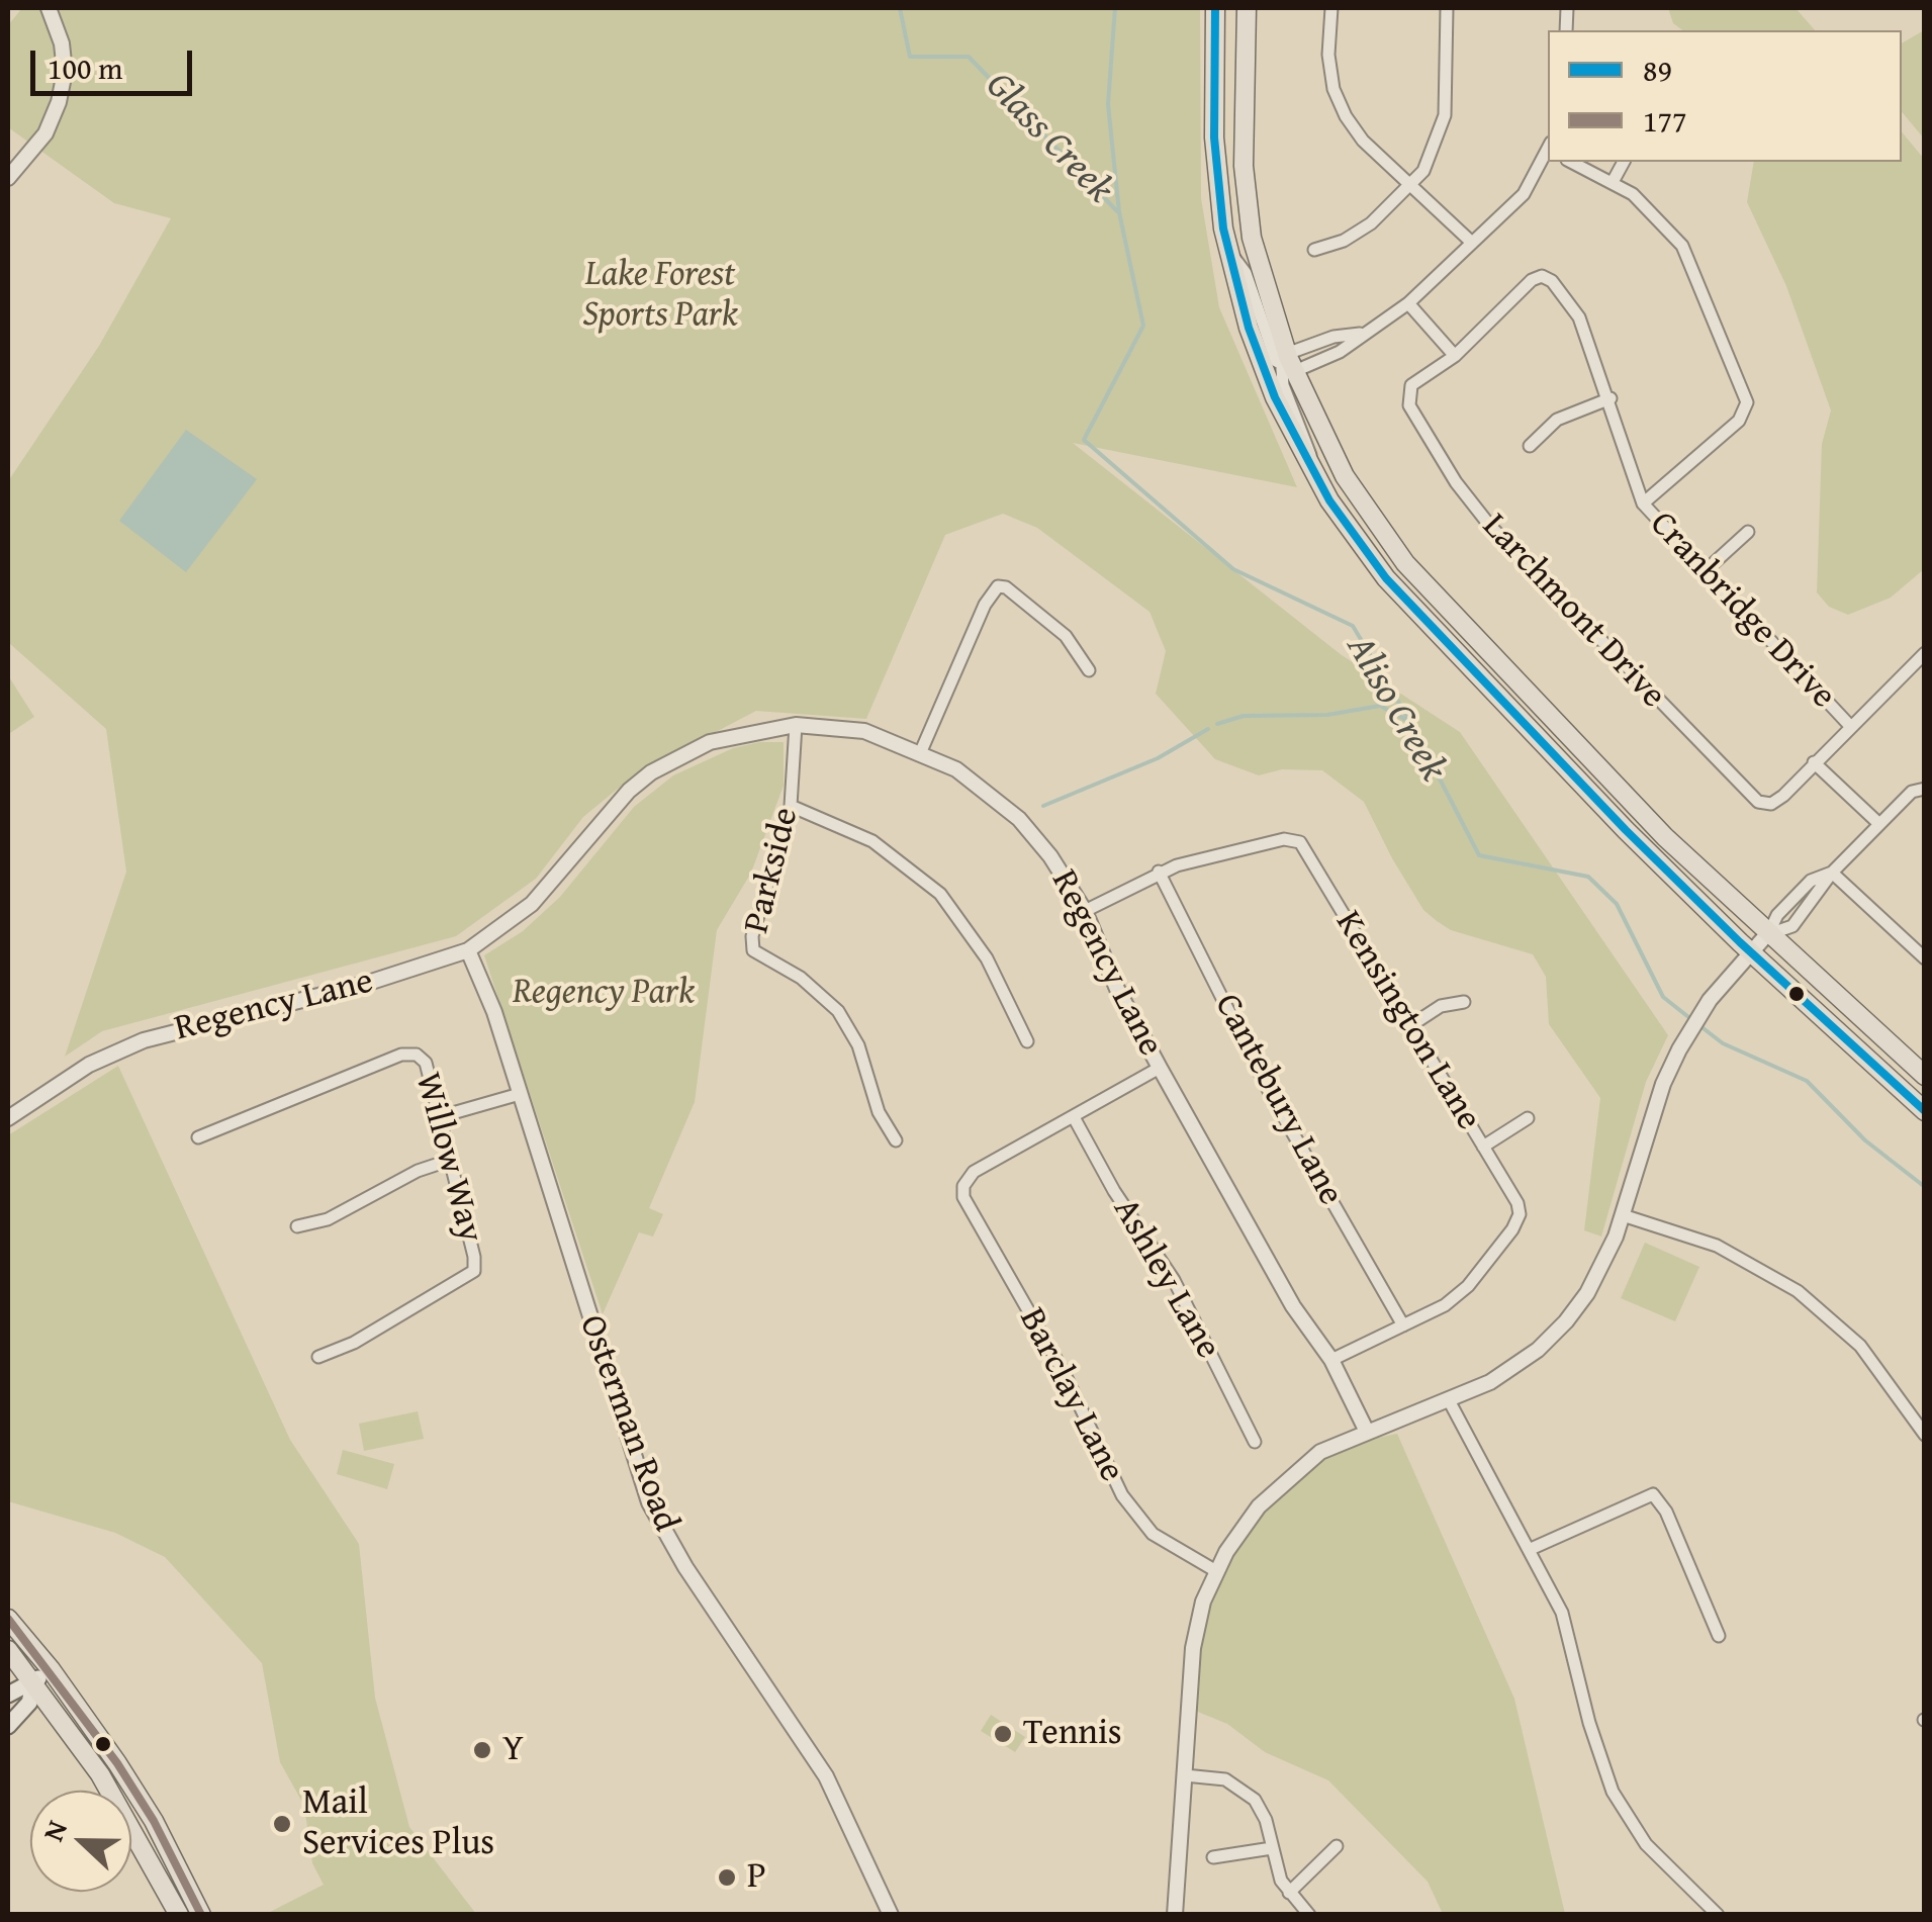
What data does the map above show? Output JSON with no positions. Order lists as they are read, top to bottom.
{
  "streets": {
    "street": [
      "Cranbridge Drive",
      "Larchmont Drive",
      "Parkside",
      "Regency Lane",
      "Kensington Lane",
      "Cantebury Lane",
      "Willow Way",
      "Ashley Lane",
      "Barclay Lane",
      "Osterman Road"
    ]
  },
  "crossings": [
    ["Cranbridge Drive", "Larchmont Drive"],
    ["Parkside", "Regency Lane"],
    ["Regency Lane", "Osterman Road"],
    ["Kensington Lane", "Cantebury Lane"],
    ["Ashley Lane", "Barclay Lane"]
  ],
  "water": ["Glass Creek", "Aliso Creek"],
  "parks": ["Lake Forest Sports Park", "Regency Park"],
  "places": [
    "Tennis",
    "Y",
    "Mail Services Plus",
    "P"
  ],
  "lines": ["transit line 89", "transit line 177"],
  "legend": ["89", "177"],
  "scale_bar": "100 m",
  "north": "left"
}
